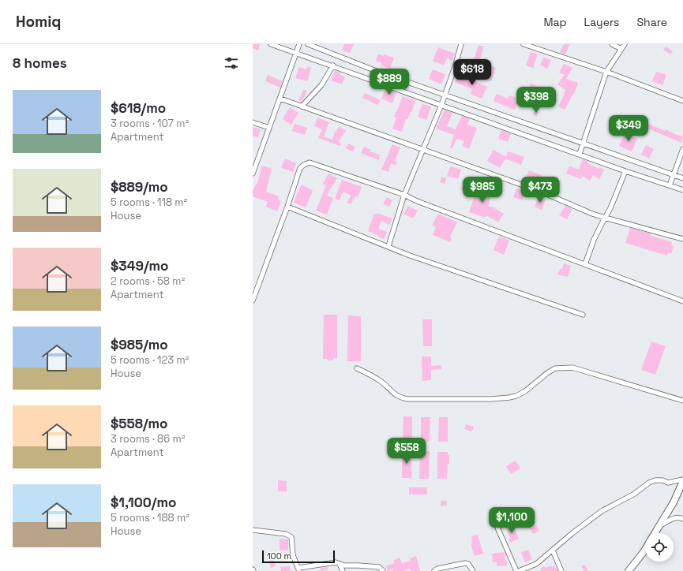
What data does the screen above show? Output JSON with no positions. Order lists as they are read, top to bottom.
{
  "scale_bar": "100 m",
  "page": {
    "header": "Homiq",
    "nav": ["Map", "Layers", "Share"],
    "heading": "8 homes",
    "price": [
      "$618",
      "$889",
      "$398",
      "$349",
      "$985",
      "$473",
      "$558",
      "$1,100"
    ],
    "list": [
      {
        "name": "$618/mo",
        "note": "3 rooms · 107 m² · Apartment"
      },
      {
        "name": "$889/mo",
        "note": "5 rooms · 118 m² · House"
      },
      {
        "name": "$349/mo",
        "note": "2 rooms · 58 m² · Apartment"
      },
      {
        "name": "$985/mo",
        "note": "5 rooms · 123 m² · House"
      },
      {
        "name": "$558/mo",
        "note": "3 rooms · 86 m² · Apartment"
      },
      {
        "name": "$1,100/mo",
        "note": "5 rooms · 188 m² · House"
      }
    ],
    "scale": "100 m"
  }
}
